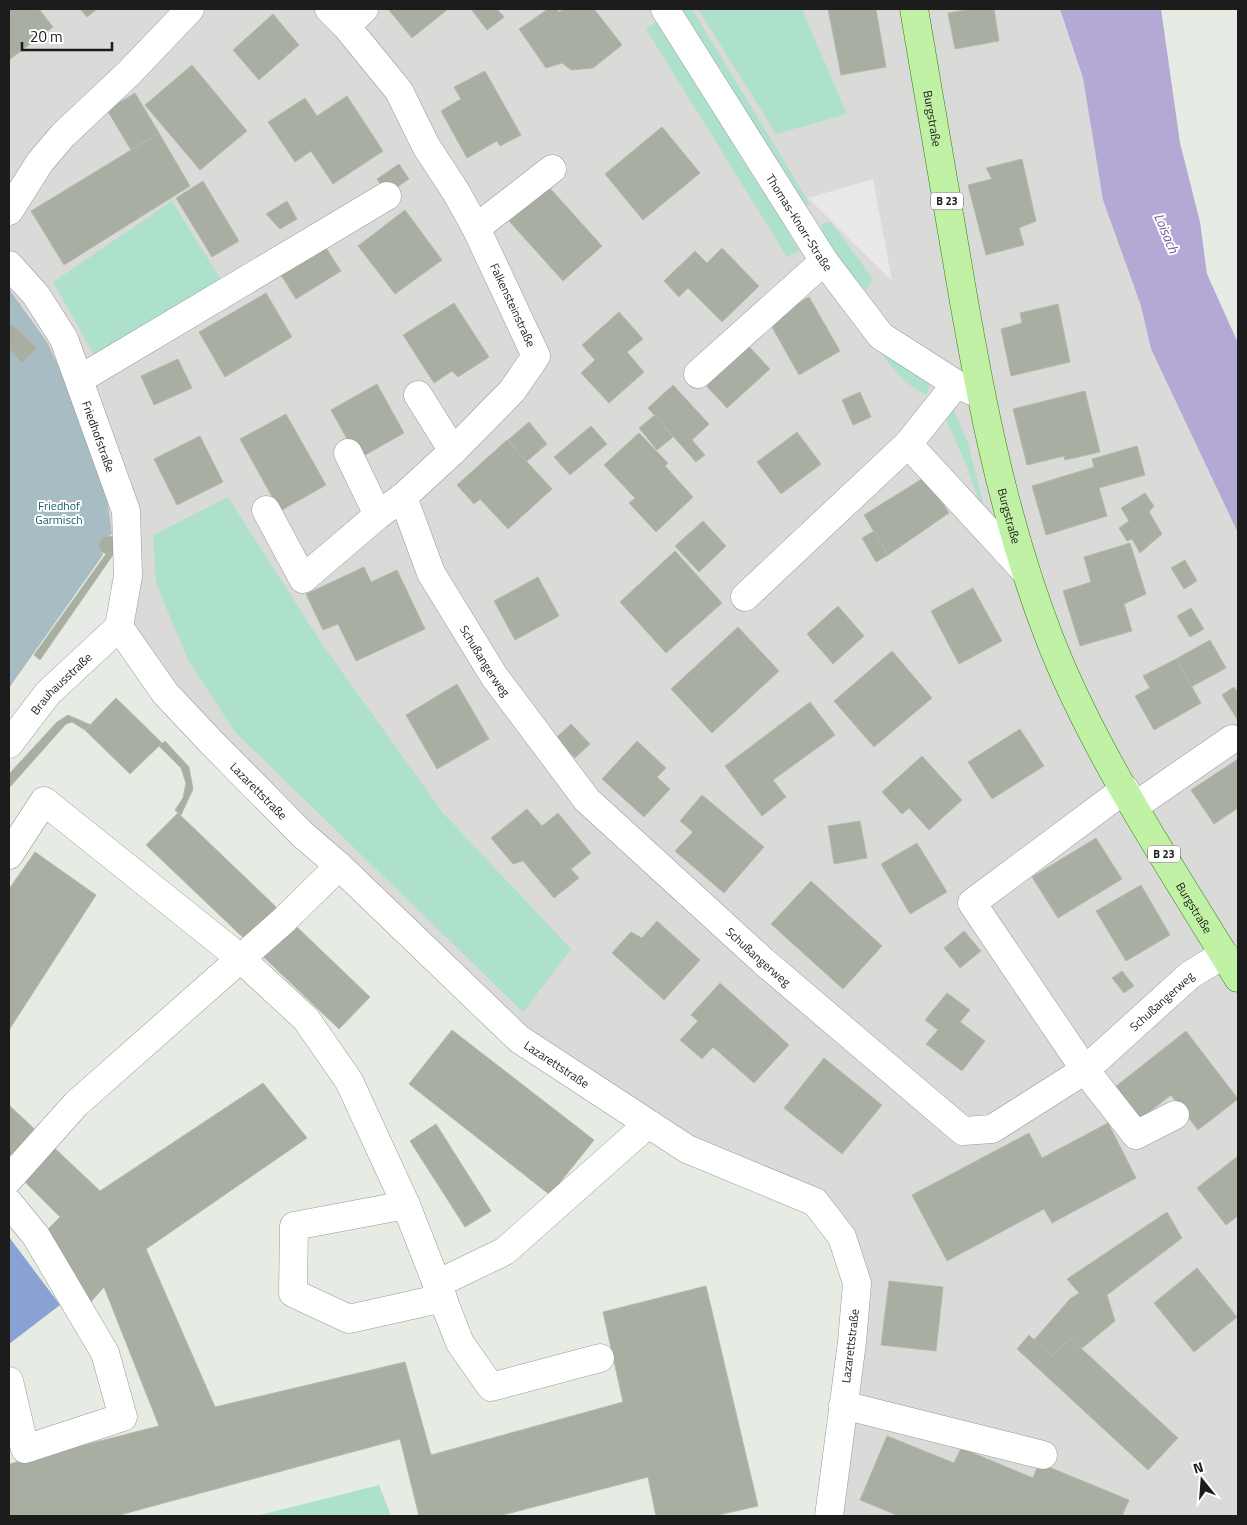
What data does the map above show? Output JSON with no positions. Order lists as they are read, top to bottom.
{
  "streets": {
    "main road": ["Burgstraße", "B 23"],
    "street": [
      "Thomas-Knorr-Straße",
      "Falkensteinstraße",
      "Friedhofstraße",
      "Schußangerweg",
      "Brauhausstraße",
      "Lazarettstraße"
    ]
  },
  "crossings": [
    ["Burgstraße", "Thomas-Knorr-Straße"],
    ["Burgstraße", "Schußangerweg"],
    ["Falkensteinstraße", "Schußangerweg"],
    ["Friedhofstraße", "Brauhausstraße"],
    ["Friedhofstraße", "Lazarettstraße"],
    ["Brauhausstraße", "Lazarettstraße"]
  ],
  "water": ["Loisach"],
  "parks": ["Friedhof Garmisch"],
  "scale_bar": "20 m",
  "north": "top"
}
